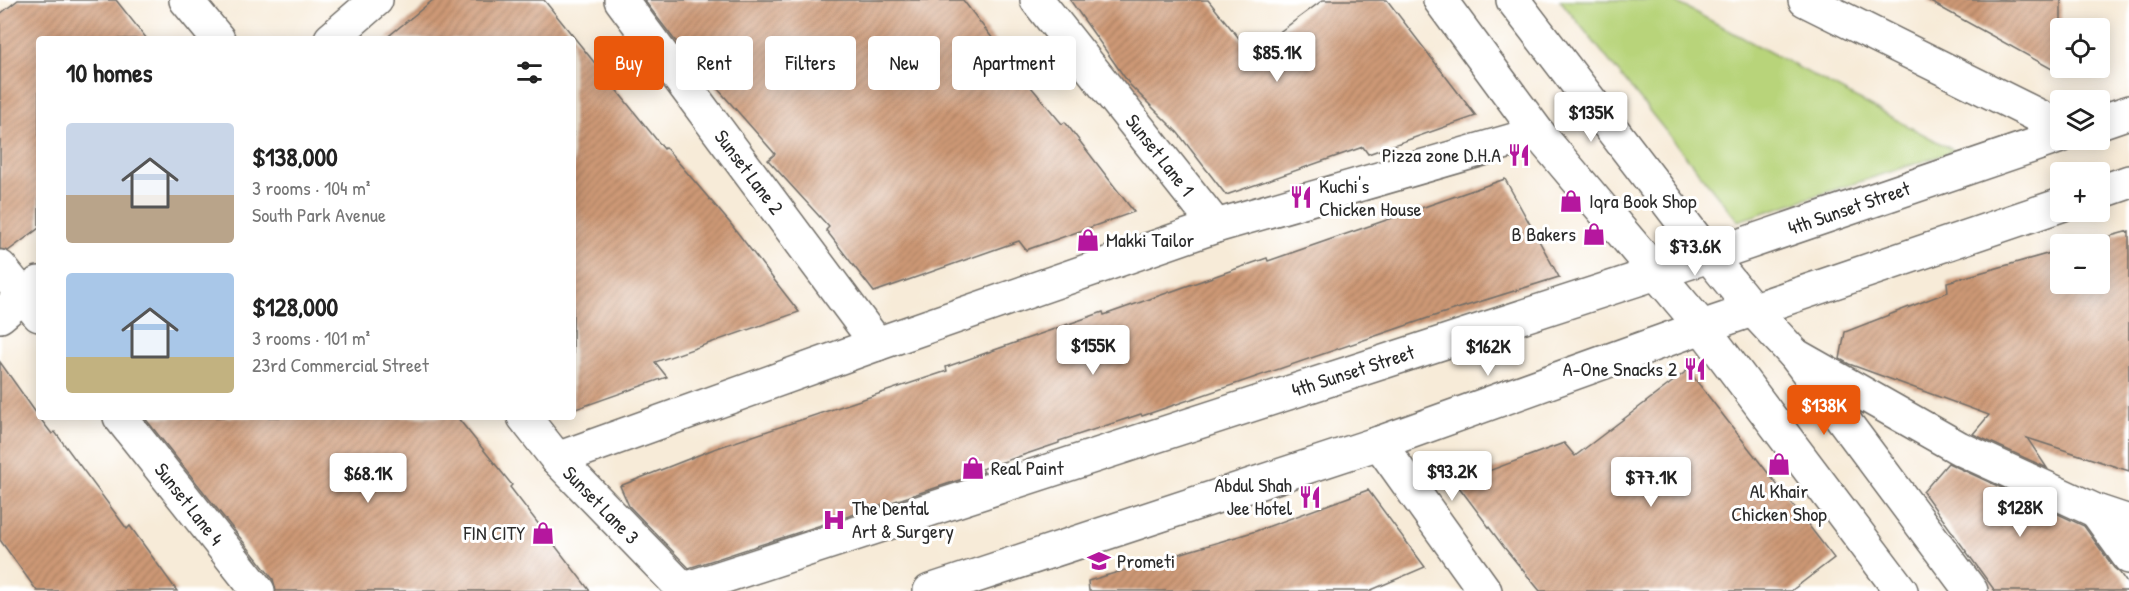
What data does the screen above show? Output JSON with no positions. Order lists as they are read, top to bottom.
{
  "streets": {
    "street": [
      "Sunset Lane 1",
      "Sunset Lane 2",
      "4th Sunset Street",
      "Sunset Lane 4",
      "Sunset Lane 3"
    ]
  },
  "crossings": [
    ["4th Sunset Street", "Sunset Lane 3"]
  ],
  "places": {
    "restaurant": [
      "Pizza zone D.H.A",
      "Kuchi's Chicken House",
      "A-One Snacks 2",
      "Abdul Shah Jee Hotel"
    ],
    "shop": [
      "Iqra Book Shop",
      "B Bakers",
      "Makki Tailor",
      "Al Khair Chicken Shop",
      "Real Paint",
      "FIN CITY"
    ],
    "hospital": ["The Dental Art & Surgery"],
    "school or university": ["Prometi"]
  },
  "page": {
    "map_buttons": ["+", "−"],
    "price": [
      "$85.1K",
      "$135K",
      "$73.6K",
      "$155K",
      "$162K",
      "$138K",
      "$93.2K",
      "$68.1K",
      "$77.1K",
      "$128K"
    ],
    "chip": [
      "Buy",
      "Rent",
      "Filters",
      "New",
      "Apartment"
    ],
    "heading": "10 homes",
    "list": [
      {
        "name": "$138,000",
        "note": "3 rooms · 104 m² · South Park Avenue"
      },
      {
        "name": "$128,000",
        "note": "3 rooms · 101 m² · 23rd Commercial Street"
      }
    ]
  }
}
